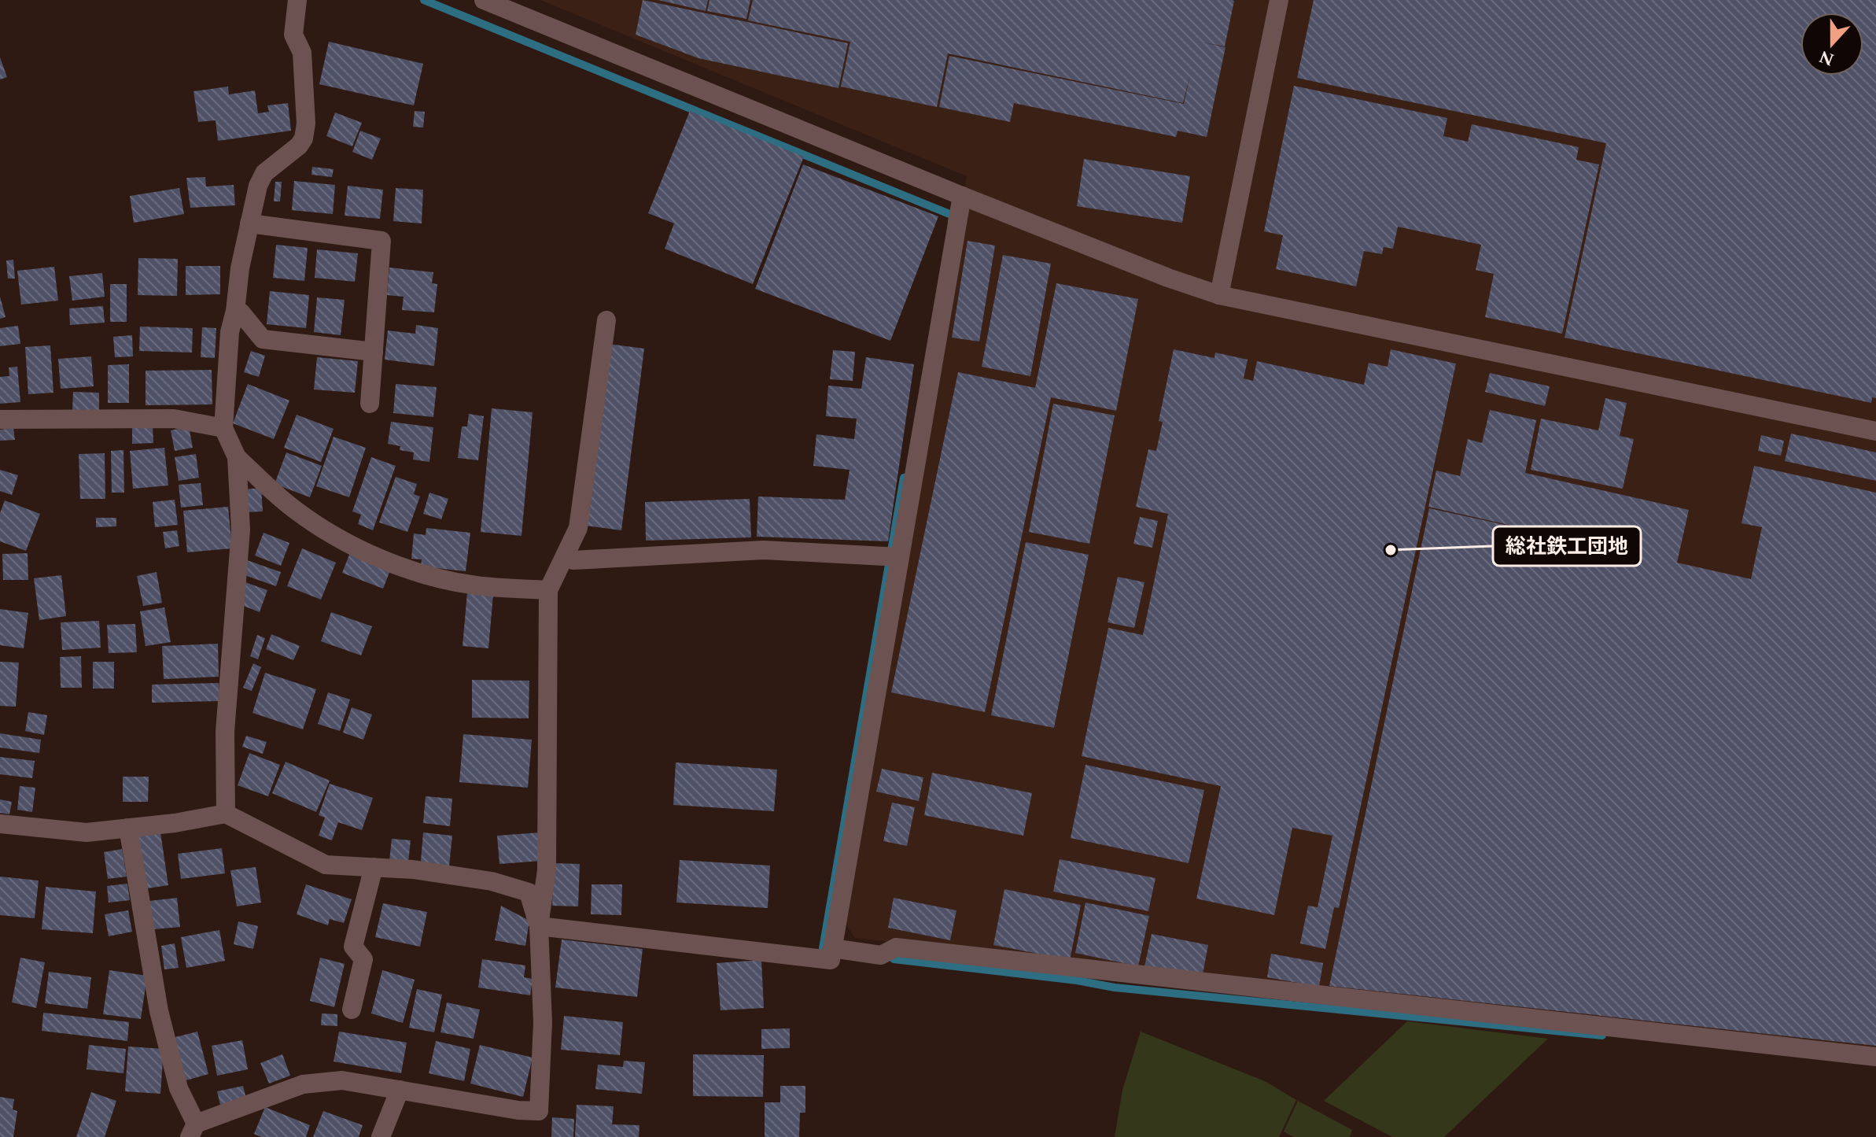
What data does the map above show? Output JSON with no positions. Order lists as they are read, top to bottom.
{
  "places": ["総社鉄工団地"],
  "north": "bottom"
}
